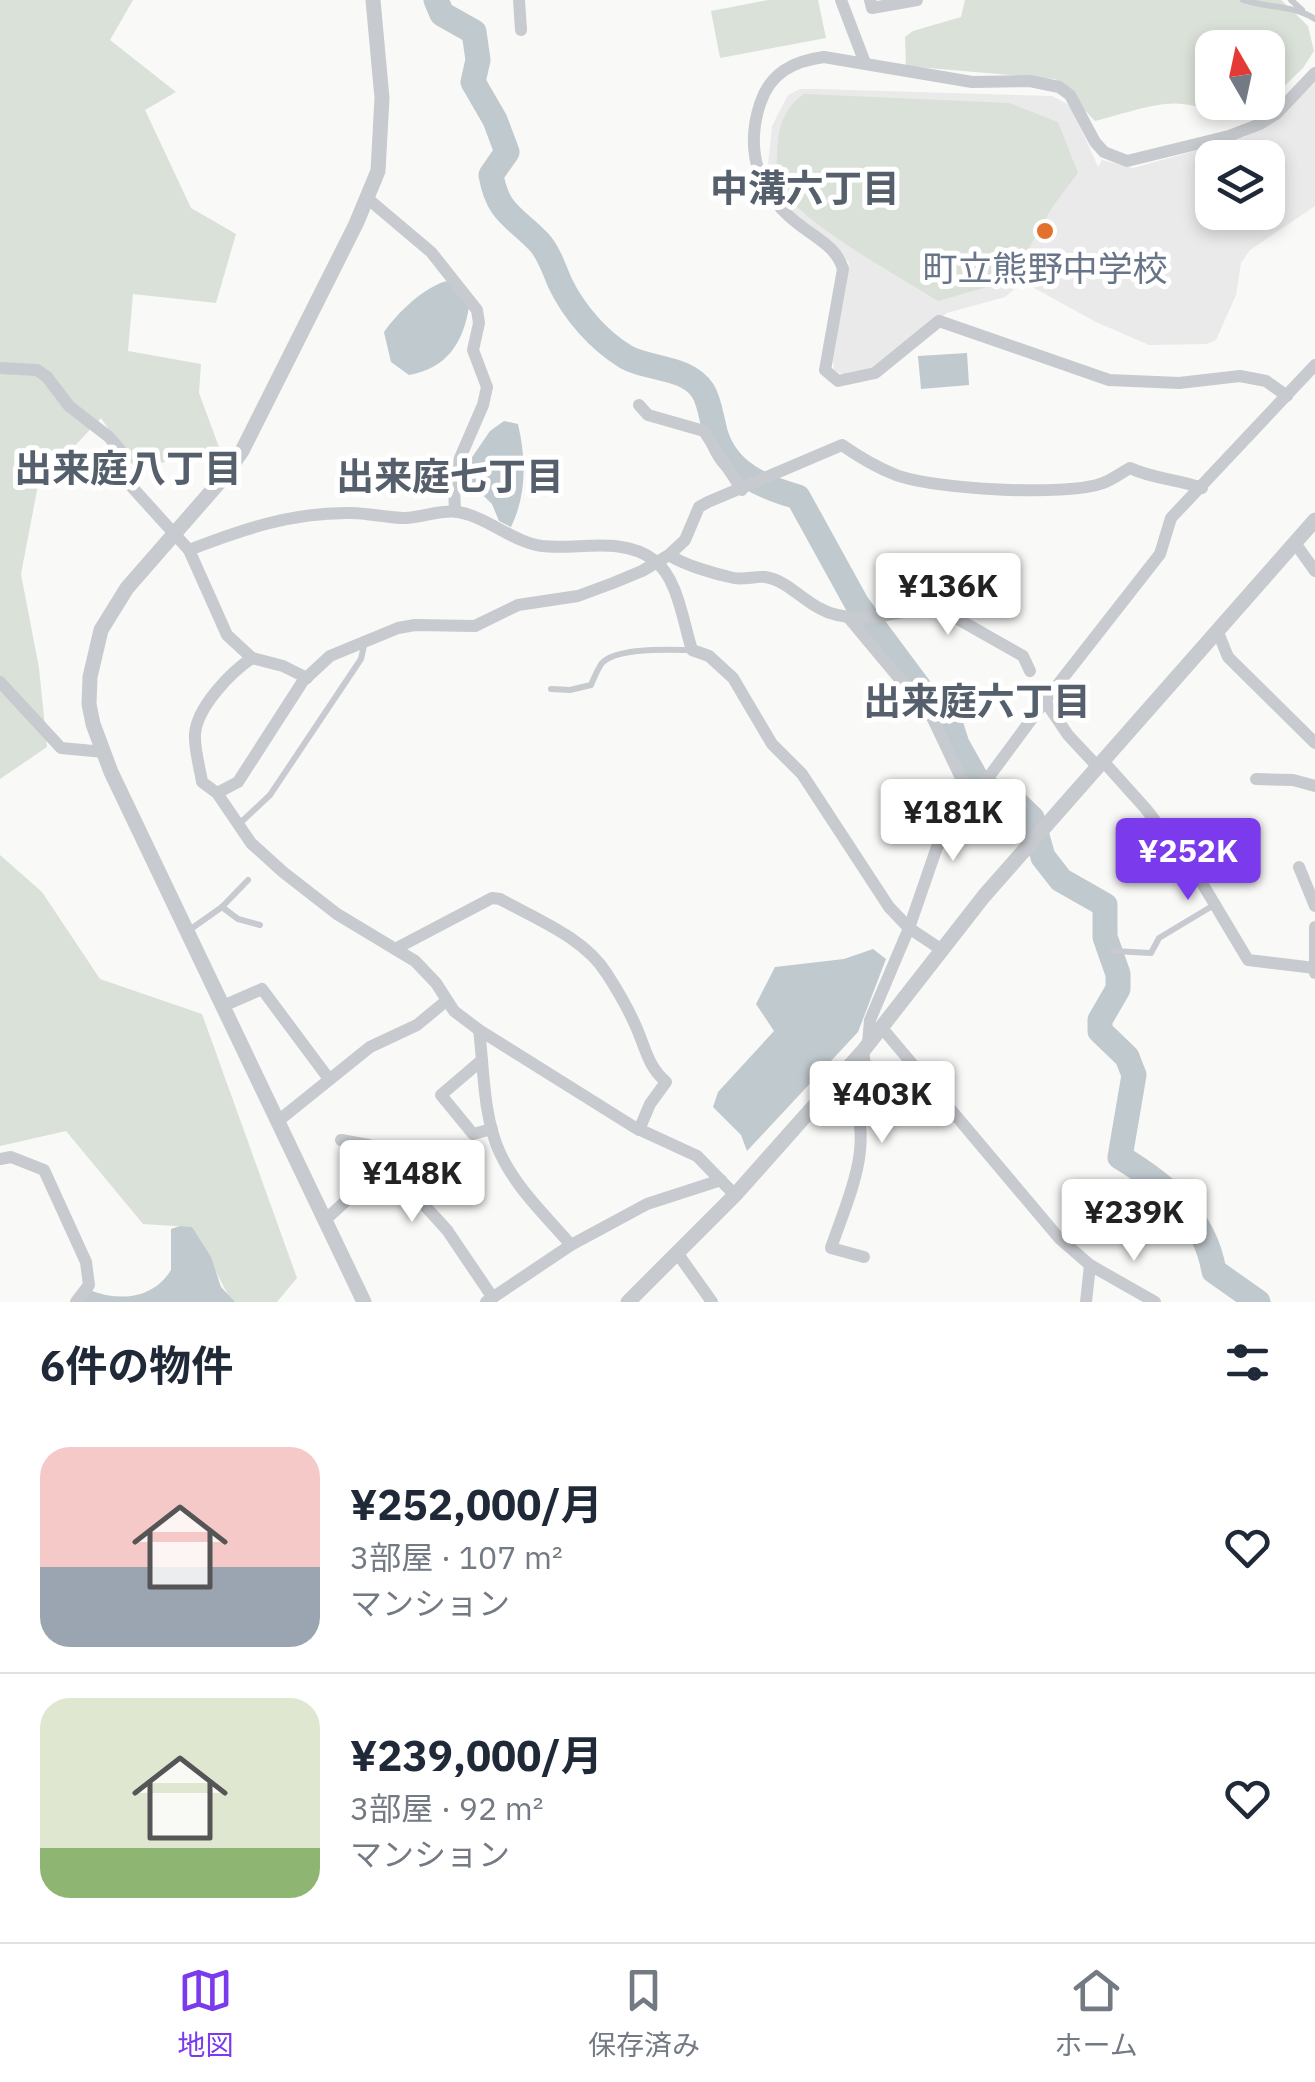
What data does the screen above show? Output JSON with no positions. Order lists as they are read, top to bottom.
{
  "districts": [
    "中溝六丁目",
    "出来庭八丁目",
    "出来庭七丁目",
    "出来庭六丁目"
  ],
  "places": ["町立熊野中学校"],
  "north": "top",
  "page": {
    "price": [
      "¥136K",
      "¥181K",
      "¥252K",
      "¥403K",
      "¥148K",
      "¥239K"
    ],
    "heading": "6件の物件",
    "list": [
      {
        "name": "¥252,000/月",
        "note": "3部屋 · 107 m² · マンション"
      },
      {
        "name": "¥239,000/月",
        "note": "3部屋 · 92 m² · マンション"
      }
    ],
    "tabs": ["地図", "保存済み", "ホーム"]
  }
}
